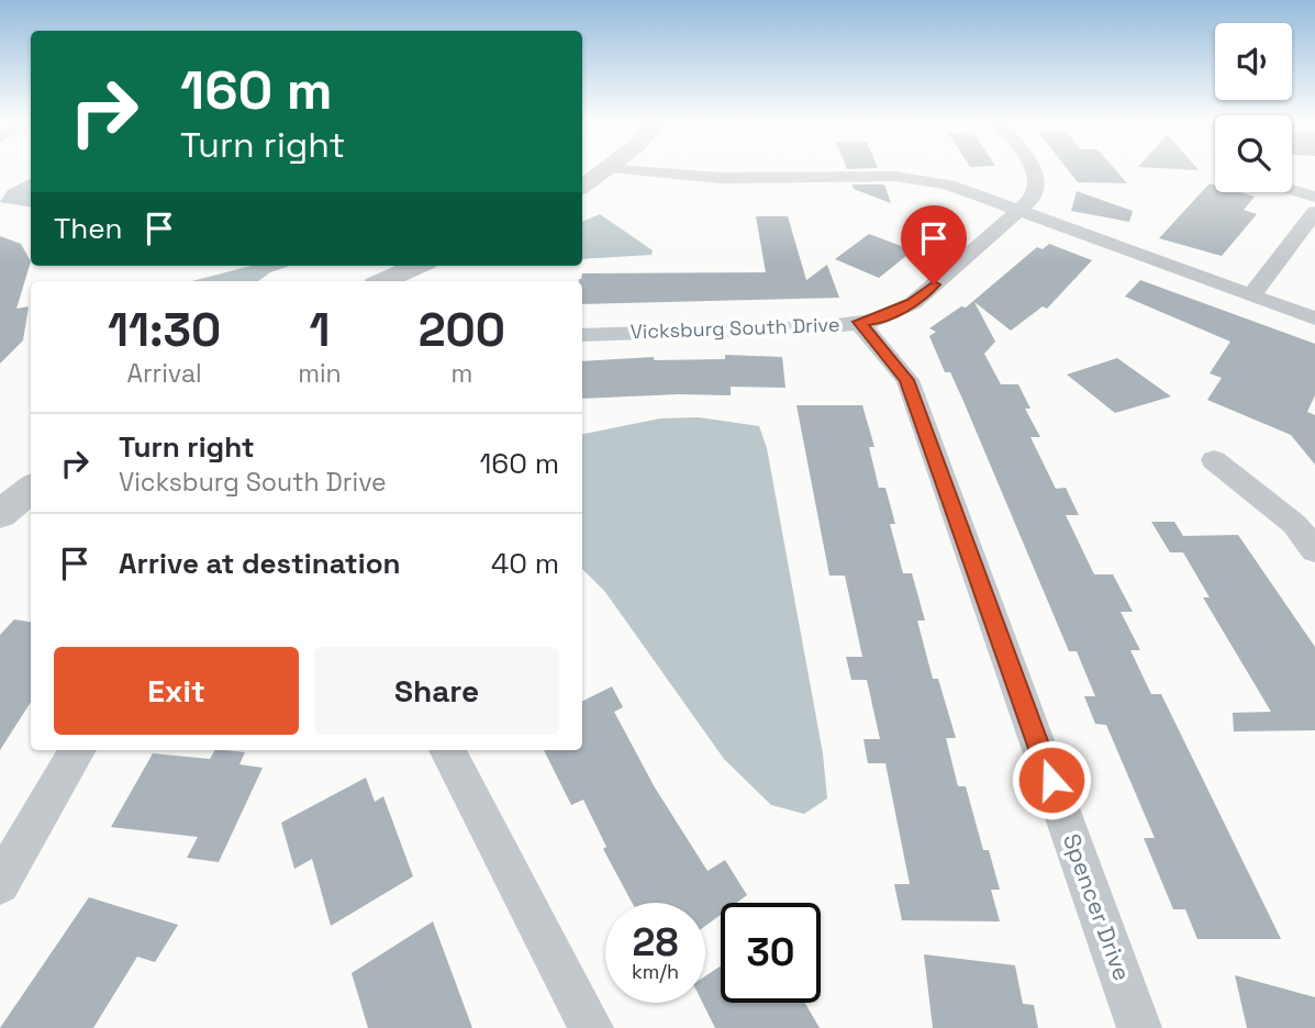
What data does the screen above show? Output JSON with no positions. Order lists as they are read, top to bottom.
{
  "streets": {
    "street": ["Vicksburg South Drive", "Spencer Drive"]
  },
  "crossings": [
    ["Vicksburg South Drive", "Spencer Drive"]
  ],
  "page": {
    "turn": ["160 m", "Turn right"],
    "then": "Then",
    "eta": [
      "11:30",
      "Arrival",
      "1",
      "min",
      "200",
      "m"
    ],
    "list": [
      {
        "name": "Turn right",
        "note": "Vicksburg South Drive",
        "value": "160 m"
      },
      {
        "name": "Arrive at destination",
        "value": "40 m"
      }
    ],
    "buttons": ["Exit", "Share"],
    "speed": "28 km/h",
    "limit": "30"
  }
}
